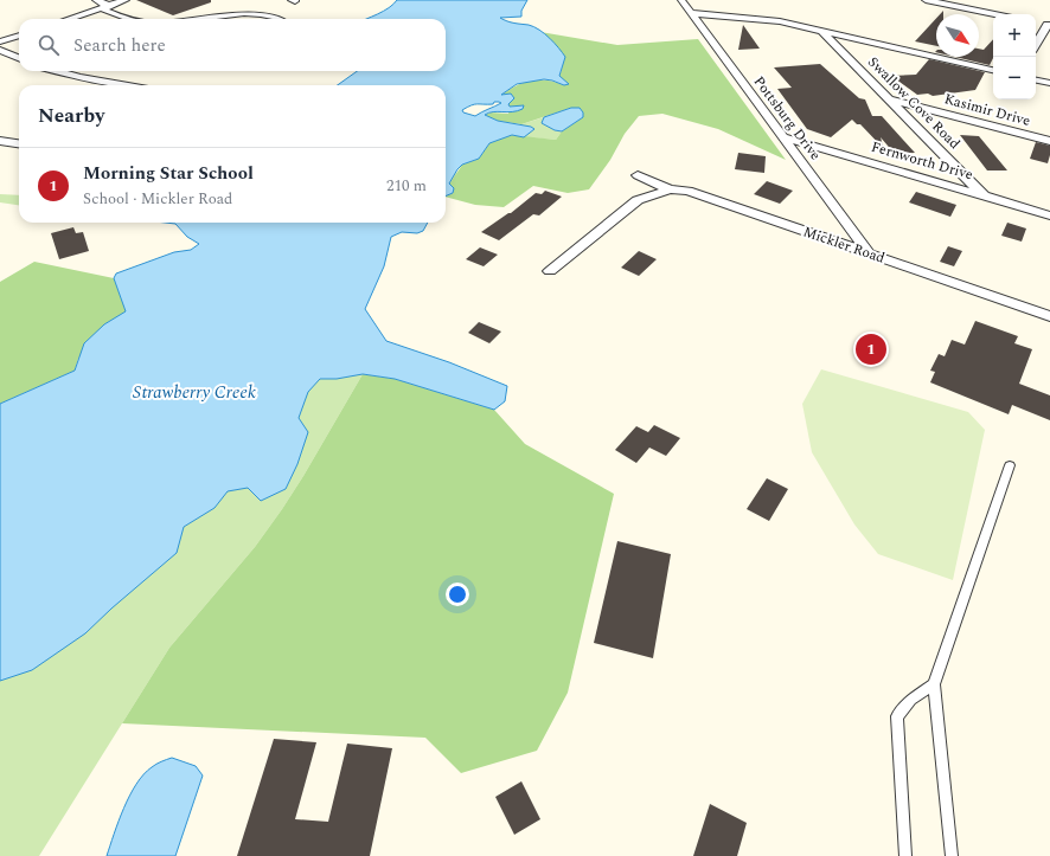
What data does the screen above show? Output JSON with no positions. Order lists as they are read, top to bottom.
{
  "streets": {
    "street": [
      "Swallow Cove Road",
      "Kasimir Drive",
      "Pottsburg Drive",
      "Fernworth Drive",
      "Mickler Road"
    ]
  },
  "crossings": [
    ["Swallow Cove Road", "Kasimir Drive"],
    ["Swallow Cove Road", "Fernworth Drive"],
    ["Pottsburg Drive", "Fernworth Drive"],
    ["Pottsburg Drive", "Mickler Road"]
  ],
  "water": ["Strawberry Creek"],
  "north": "bottom right",
  "page": {
    "map_buttons": ["+", "−"],
    "search": "Search here",
    "heading": "Nearby",
    "list": [
      {
        "mark": "1",
        "name": "Morning Star School",
        "note": "School · Mickler Road",
        "value": "210 m"
      }
    ],
    "pins": "1"
  }
}
